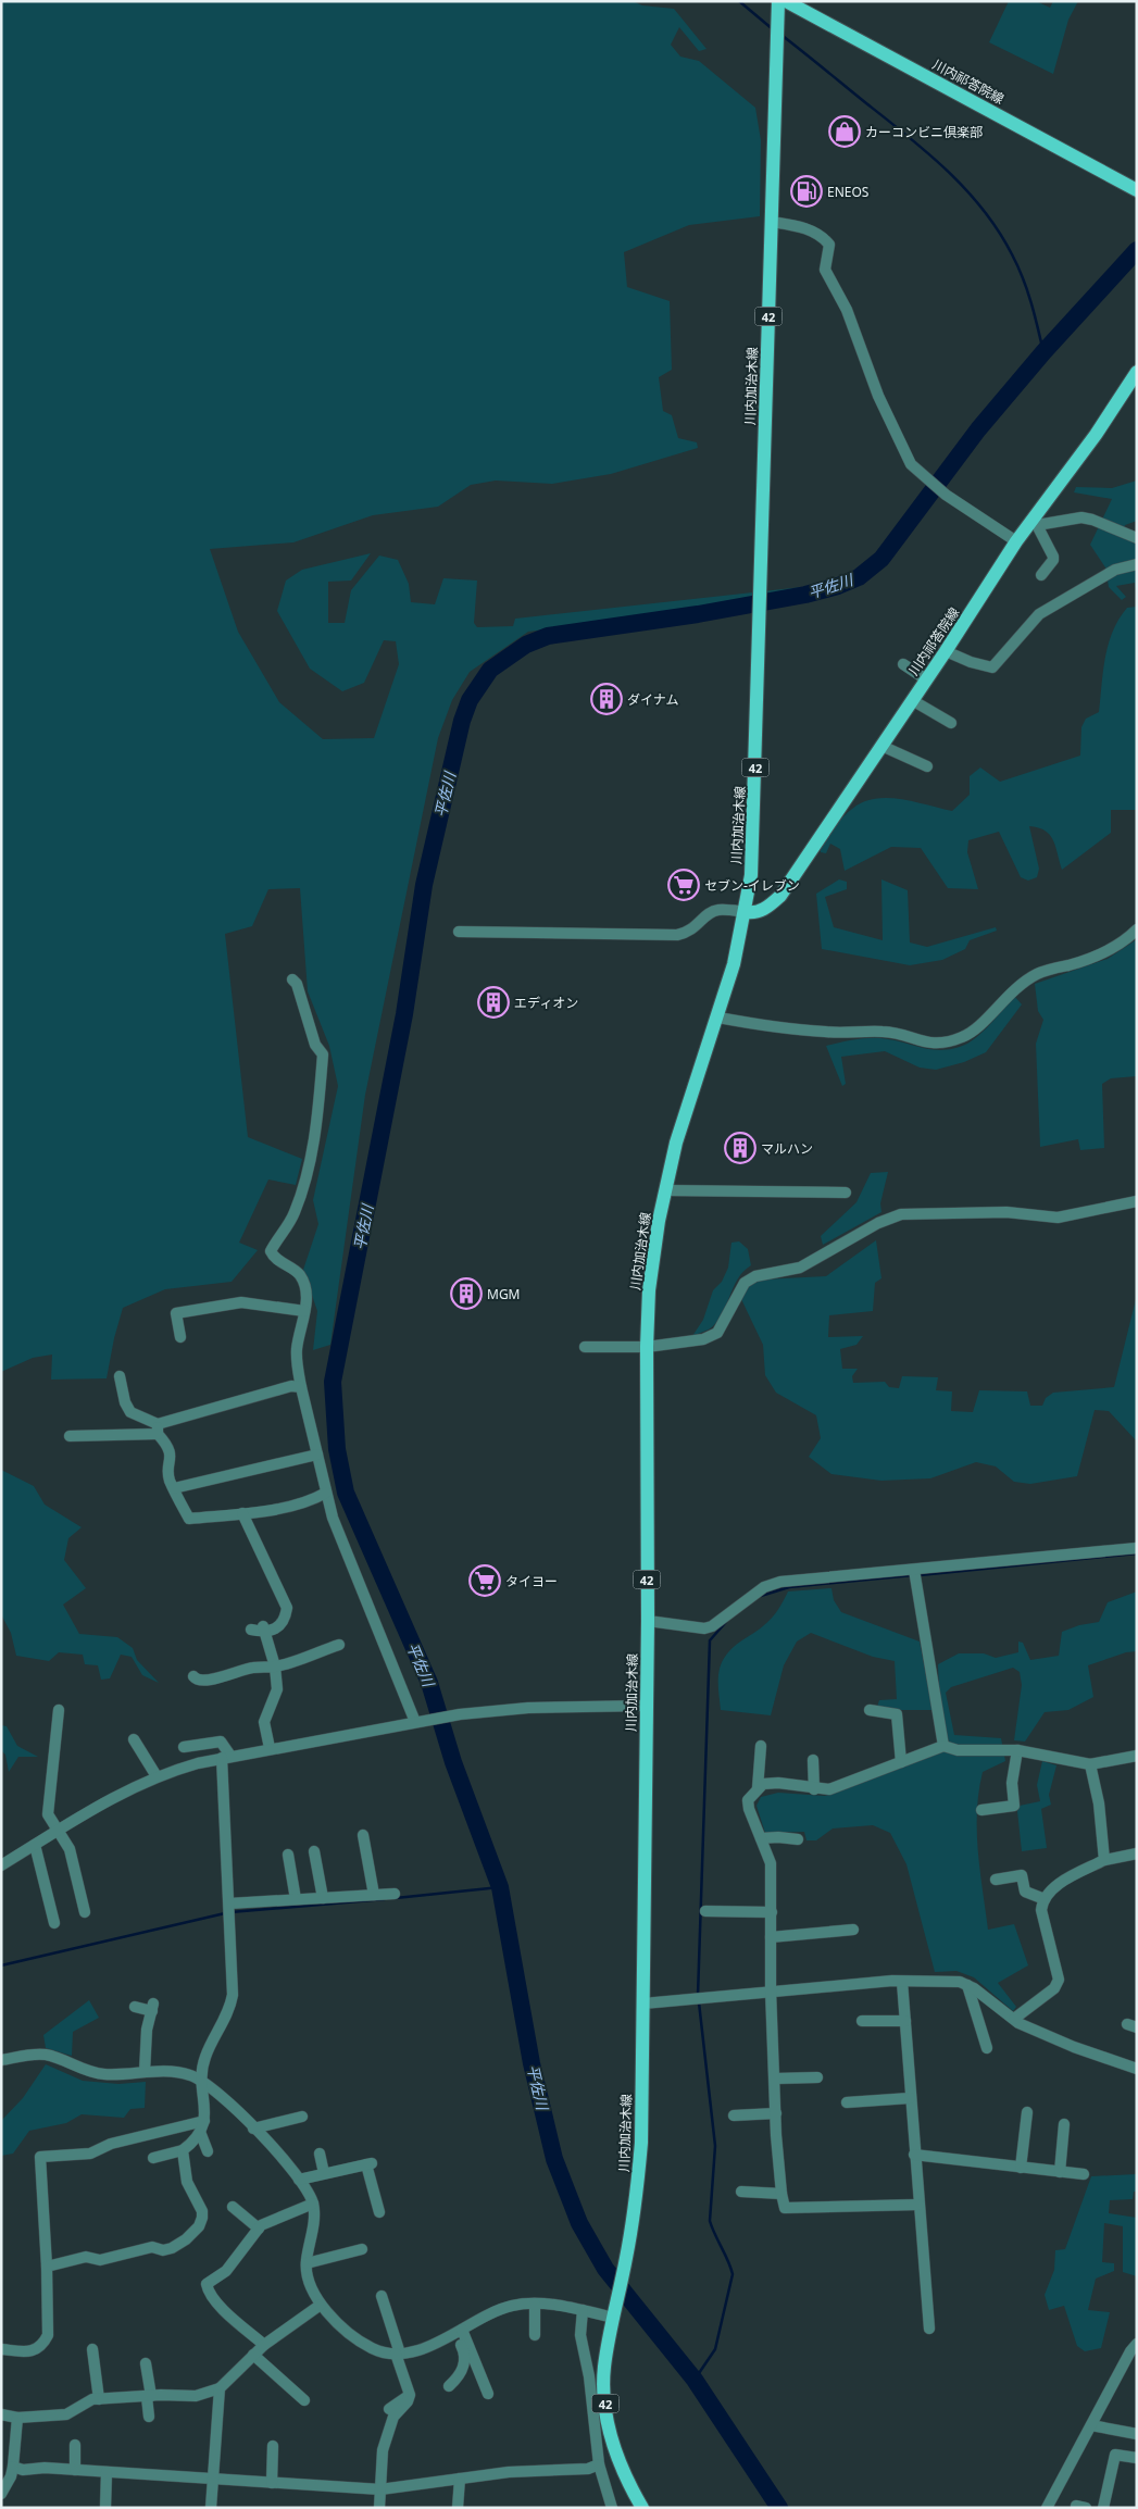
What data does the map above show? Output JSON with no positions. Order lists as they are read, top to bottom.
{
  "streets": {
    "main road": ["川内祁答院線", "42", "川内加治木線"]
  },
  "crossings": [
    ["川内祁答院線", "川内加治木線"]
  ],
  "water": ["平佐川"],
  "places": {
    "shop": ["カーコンビニ倶楽部"],
    "fuel station": ["ENEOS"],
    "building": [
      "ダイナム",
      "エディオン",
      "マルハン",
      "MGM"
    ],
    "supermarket": ["セブン-イレブン", "タイヨー"]
  }
}
